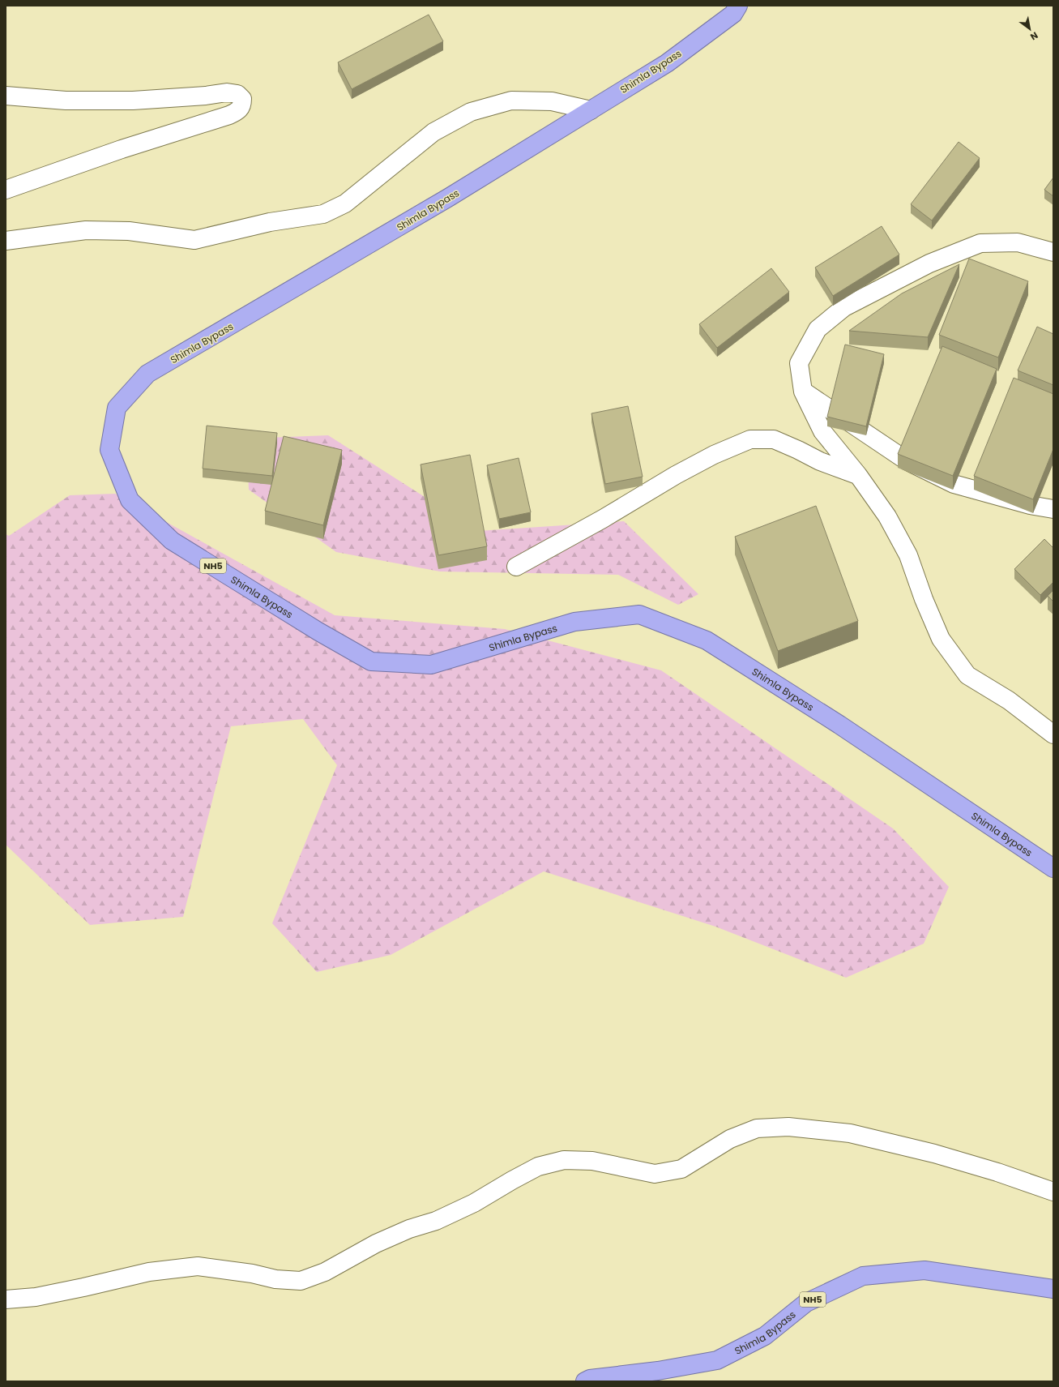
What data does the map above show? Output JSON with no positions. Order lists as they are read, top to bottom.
{
  "streets": {
    "highway": ["Shimla Bypass", "NH5"]
  },
  "north": "bottom right"
}
